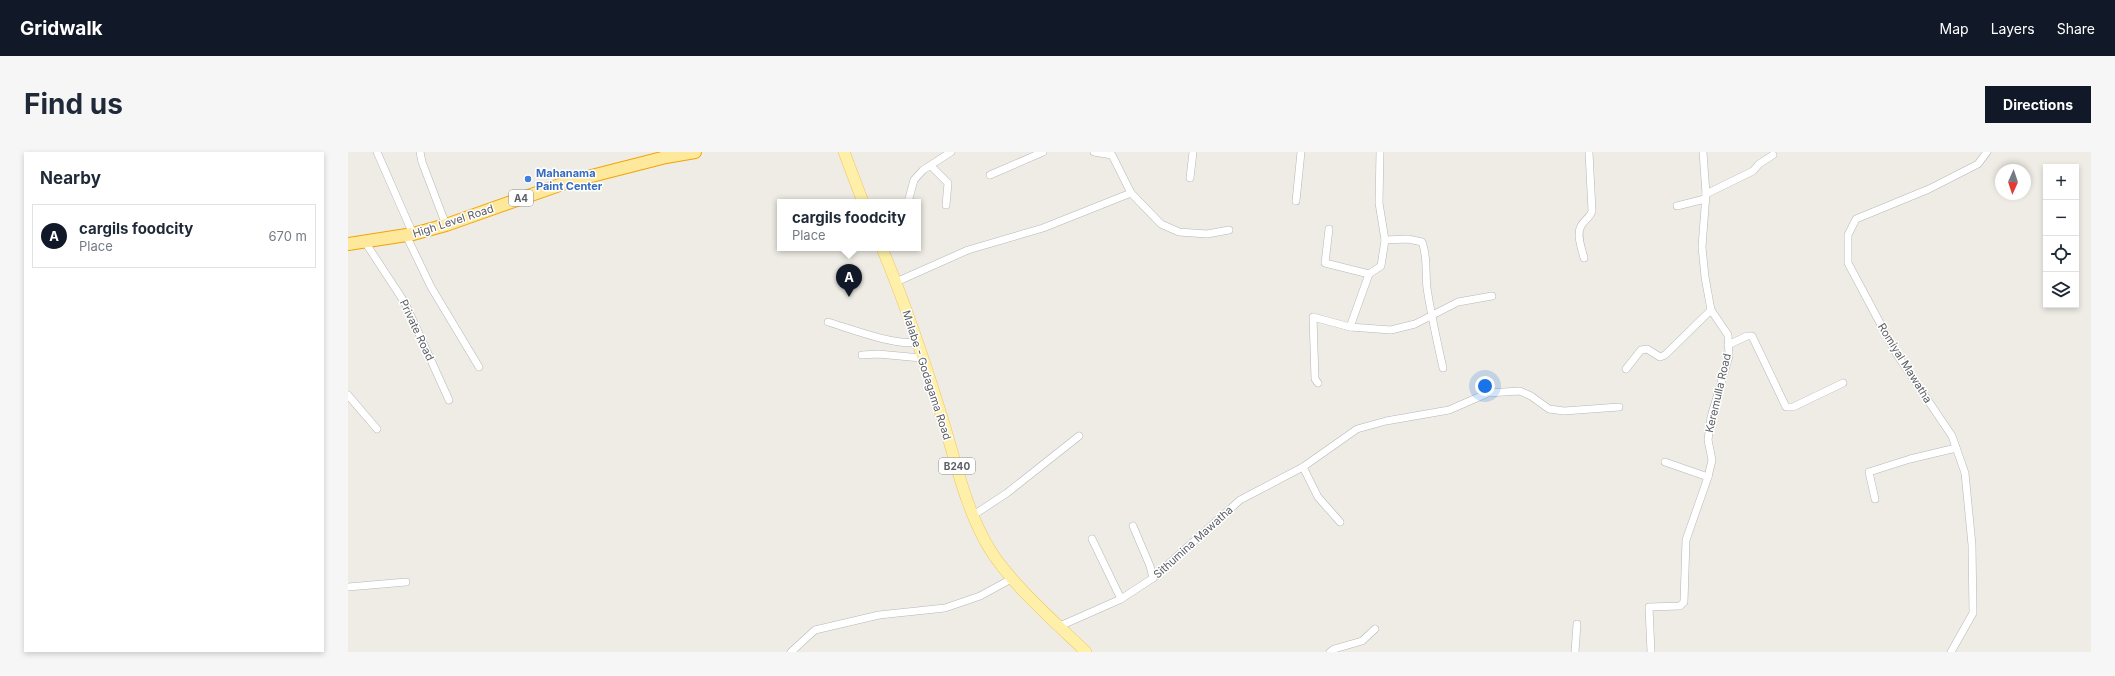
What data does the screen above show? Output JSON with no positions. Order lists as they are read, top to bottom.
{
  "streets": {
    "highway": ["A4", "High Level Road"],
    "main road": ["Malabe - Godagama Road", "B240"],
    "street": [
      "Private Road",
      "Romiyal Mawatha",
      "Keremulla Road",
      "Sithumina Mawatha"
    ]
  },
  "crossings": [
    ["High Level Road", "Private Road"],
    ["Malabe - Godagama Road", "Sithumina Mawatha"]
  ],
  "places": ["Mahanama Paint Center"],
  "north": "bottom",
  "page": {
    "header": "Gridwalk",
    "nav": ["Map", "Layers", "Share"],
    "buttons": "Directions",
    "title": "Find us",
    "heading": "Nearby",
    "map_buttons": ["+", "−"],
    "popup": ["cargils foodcity", "Place"],
    "list": [
      {
        "mark": "A",
        "name": "cargils foodcity",
        "note": "Place",
        "value": "670 m"
      }
    ],
    "pins": "A"
  }
}
